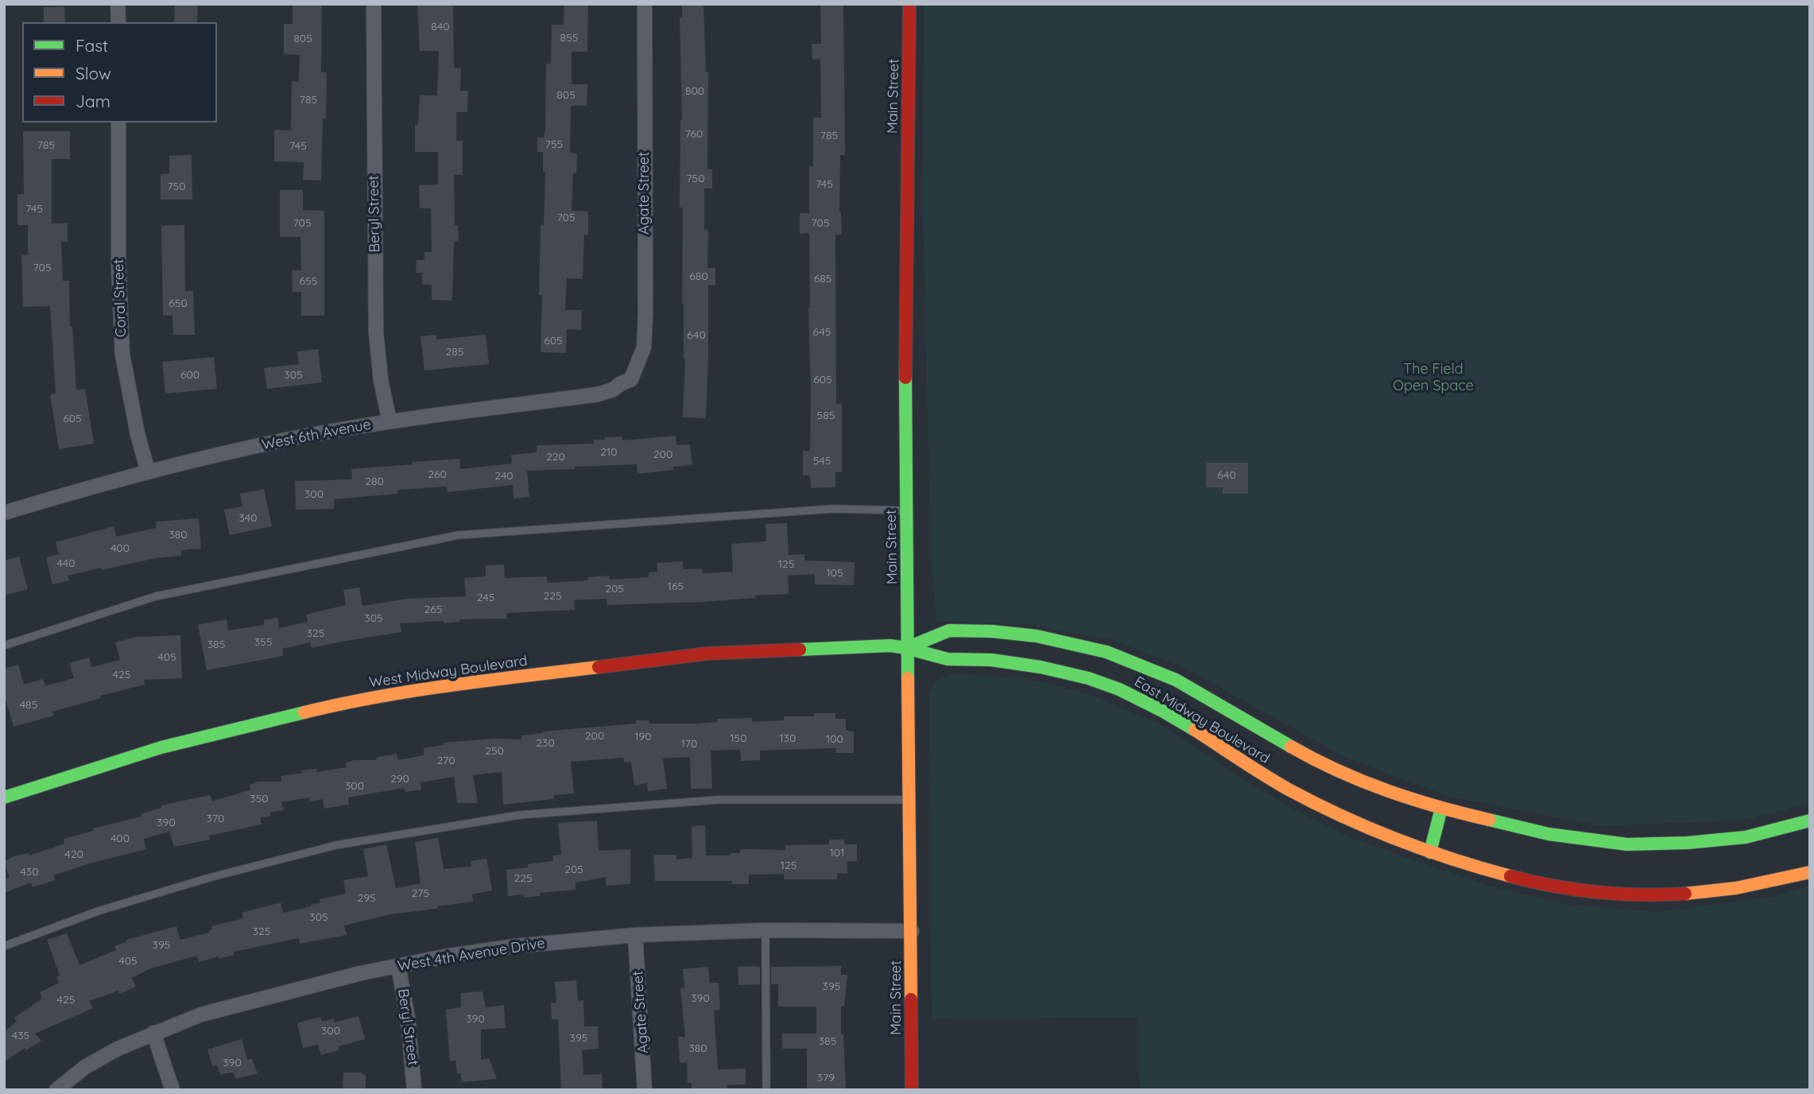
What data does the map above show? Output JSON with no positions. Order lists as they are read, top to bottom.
{
  "streets": {
    "main road": ["Main Street", "West Midway Boulevard", "East Midway Boulevard"],
    "street": [
      "Agate Street",
      "Beryl Street",
      "Coral Street",
      "West 6th Avenue",
      "West 4th Avenue Drive"
    ]
  },
  "crossings": [
    ["Main Street", "West Midway Boulevard"],
    ["Main Street", "East Midway Boulevard"],
    ["Main Street", "West 4th Avenue Drive"],
    ["Agate Street", "West 6th Avenue"],
    ["Agate Street", "West 4th Avenue Drive"],
    ["Beryl Street", "West 6th Avenue"],
    ["Beryl Street", "West 4th Avenue Drive"],
    ["Coral Street", "West 6th Avenue"],
    ["West Midway Boulevard", "East Midway Boulevard"]
  ],
  "parks": ["The Field Open Space"],
  "house_numbers": [
    "840",
    "855",
    "805",
    "800",
    "805",
    "785",
    "760",
    "785",
    "755",
    "785",
    "745",
    "750",
    "745",
    "750",
    "745",
    "705",
    "705",
    "705",
    "705",
    "680",
    "685",
    "655",
    "650",
    "645",
    "640",
    "605",
    "285",
    "600",
    "305",
    "605",
    "585",
    "605",
    "210",
    "200",
    "220",
    "545",
    "260",
    "640",
    "240",
    "280",
    "300",
    "340",
    "380",
    "400",
    "440",
    "125",
    "105",
    "165",
    "205",
    "225",
    "245",
    "265",
    "305",
    "325",
    "355",
    "385",
    "405",
    "425",
    "485",
    "200",
    "190",
    "150",
    "130",
    "100",
    "230",
    "170",
    "250",
    "270",
    "290",
    "300",
    "350",
    "370",
    "390",
    "400",
    "101",
    "420",
    "125",
    "205",
    "430",
    "225",
    "275",
    "295",
    "305",
    "325",
    "395",
    "405",
    "395",
    "390",
    "425",
    "390",
    "300",
    "435",
    "395",
    "385",
    "380",
    "390",
    "379"
  ],
  "legend": ["Fast", "Slow", "Jam"]
}
